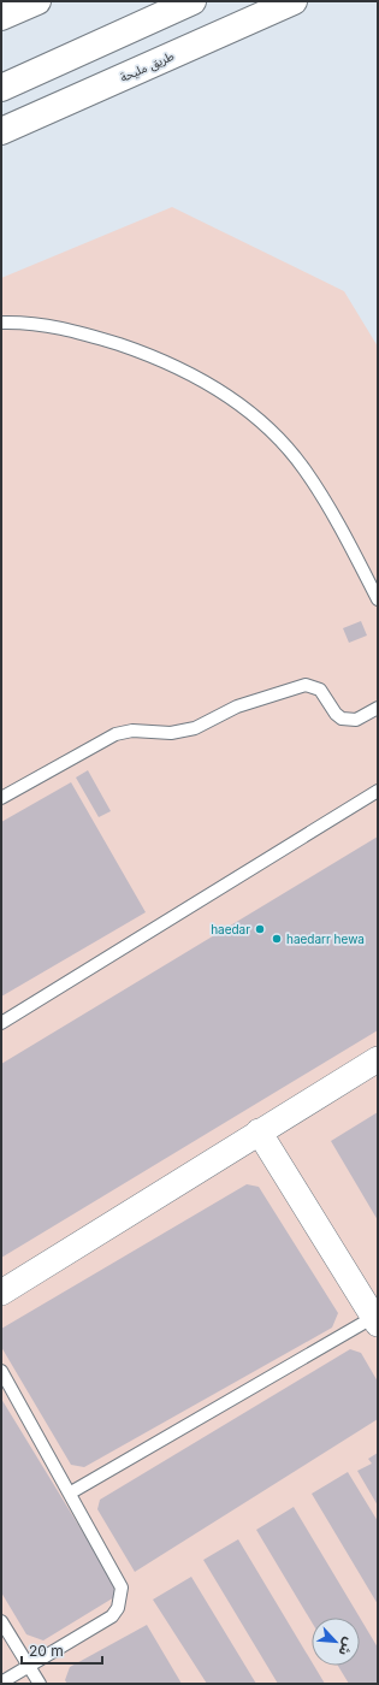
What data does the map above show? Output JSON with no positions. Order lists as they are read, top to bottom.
{
  "streets": {
    "main road": ["طريق مليحة"]
  },
  "places": ["haedar", "haedarr hewa"],
  "scale_bar": "20 m",
  "north": "bottom right"
}
